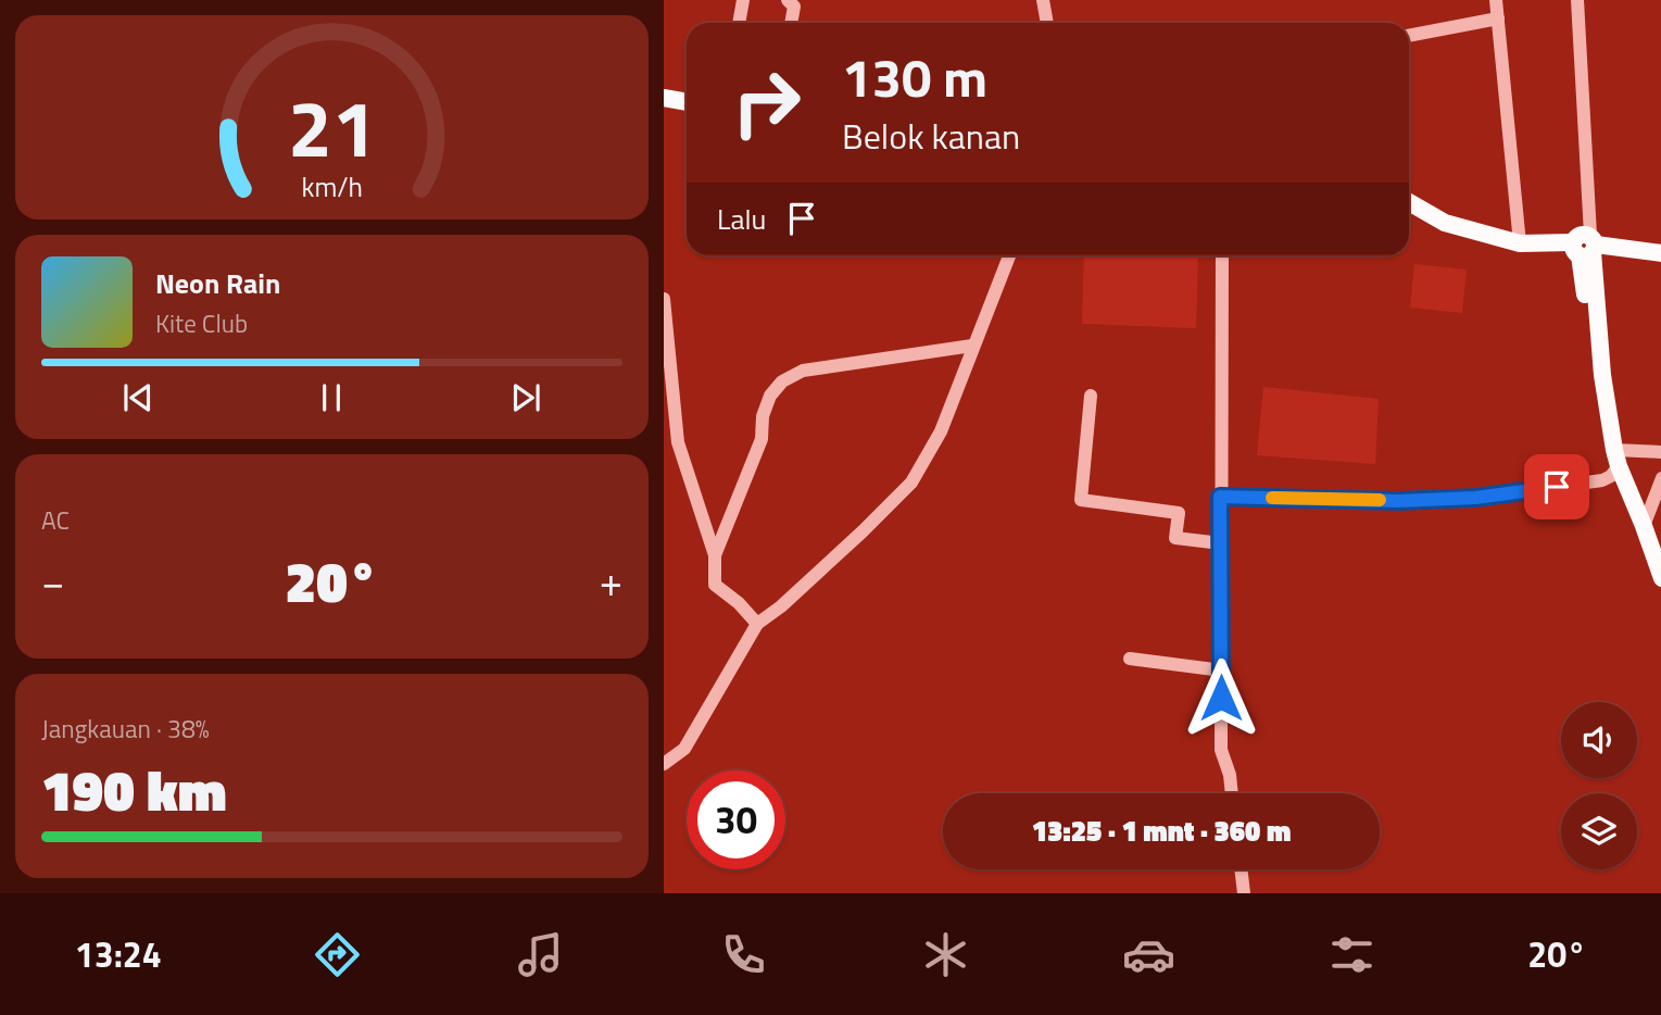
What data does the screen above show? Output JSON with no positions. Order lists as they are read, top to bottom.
{
  "page": {
    "turn": ["130 m", "Belok kanan"],
    "then": "Lalu",
    "song": ["Neon Rain", "Kite Club"],
    "tile": [
      "AC",
      ["Jangkauan · 38%", "190 km"]
    ],
    "heat": ["−", "20°", "+"],
    "limit": "30",
    "trip": "13:25 · 1 mnt · 360 m",
    "tabs": ["13:24", "20°"],
    "gauge": ["21", "km/h"]
  }
}
